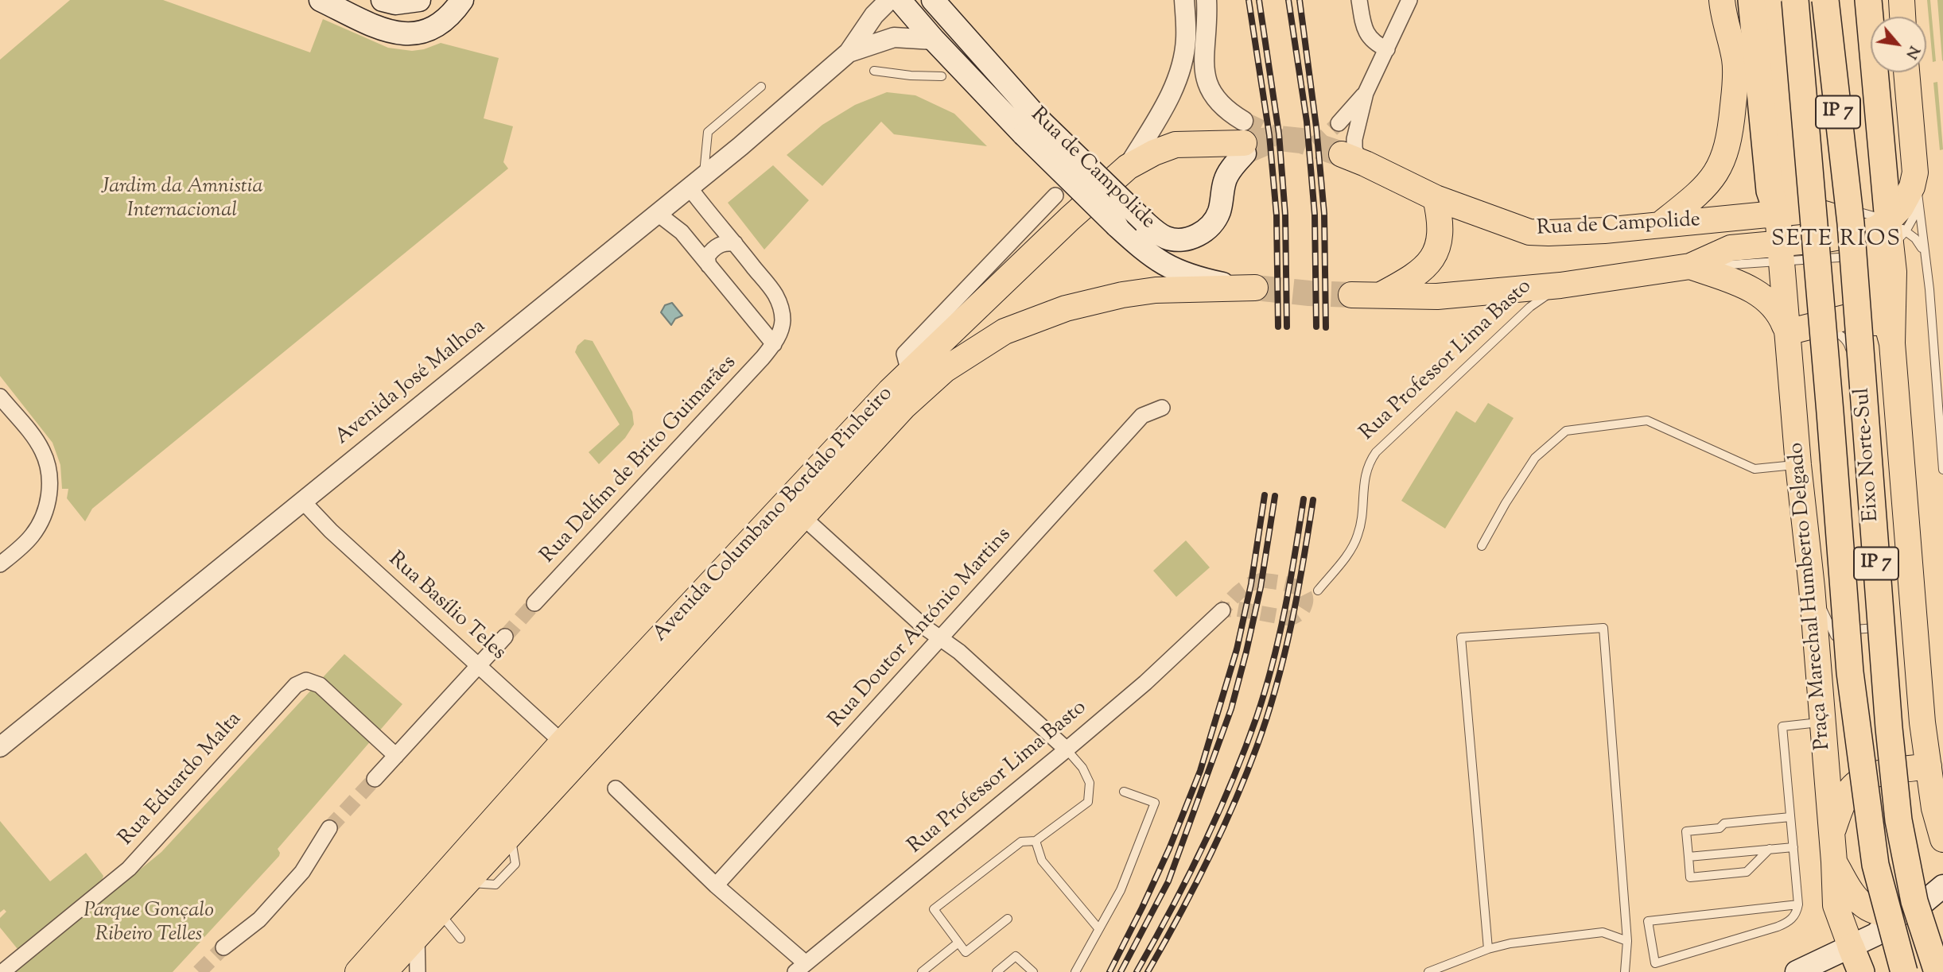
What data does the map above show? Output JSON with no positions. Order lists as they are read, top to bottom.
{
  "streets": {
    "highway": ["IP 7", "Eixo Norte-Sul"],
    "main road": ["Rua de Campolide", "Avenida Columbano Bordalo Pinheiro", "Praça Marechal Humberto Delgado"],
    "street": [
      "Rua Professor Lima Basto",
      "Avenida José Malhoa",
      "Rua Delfim de Brito Guimarães",
      "Rua Basílio Teles",
      "Rua Doutor António Martins",
      "Rua Eduardo Malta"
    ]
  },
  "crossings": [
    ["Rua de Campolide", "Avenida José Malhoa"],
    ["Rua de Campolide", "Avenida Columbano Bordalo Pinheiro"],
    ["Rua de Campolide", "Praça Marechal Humberto Delgado"],
    ["Avenida José Malhoa", "Rua Delfim de Brito Guimarães"],
    ["Avenida José Malhoa", "Rua Basílio Teles"],
    ["Avenida Columbano Bordalo Pinheiro", "Rua Basílio Teles"]
  ],
  "districts": ["SETE RIOS"],
  "parks": ["Jardim da Amnistia Internacional", "Parque Gonçalo Ribeiro Telles"],
  "north": "bottom right"
}
